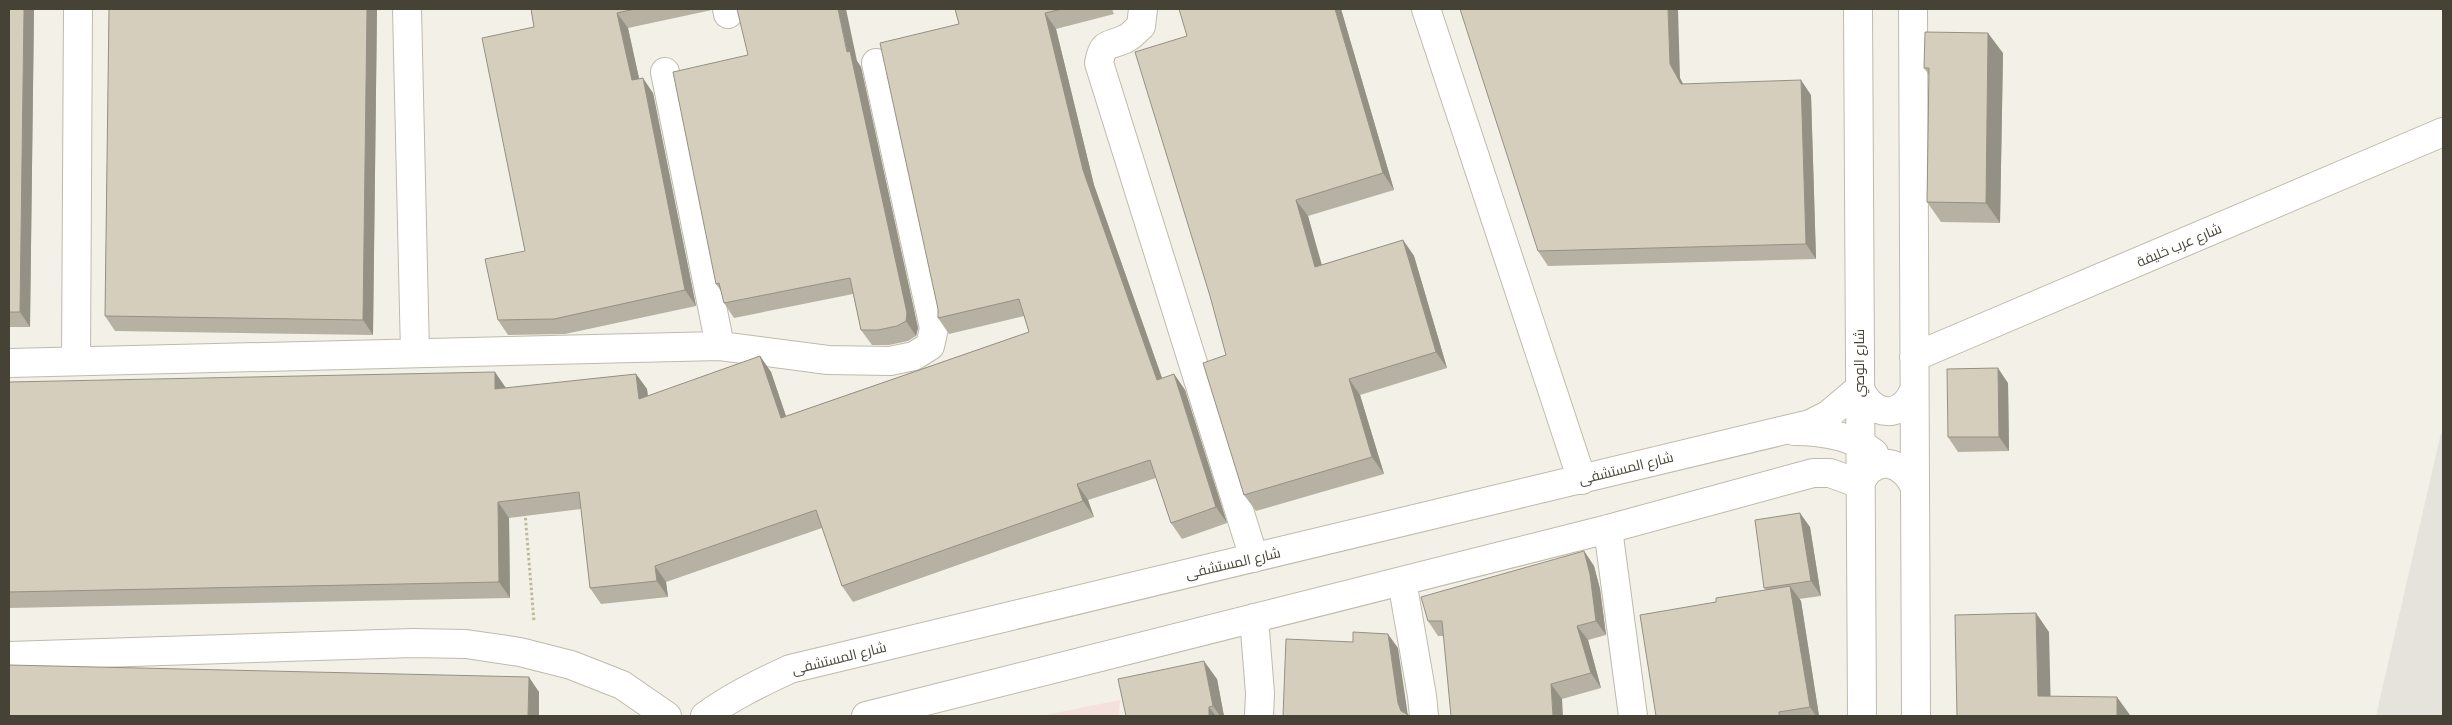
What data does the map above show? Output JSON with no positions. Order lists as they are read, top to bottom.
{
  "streets": {
    "street": ["شارع عرب خليفة", "شارع الوصي", "شارع المستشفى"]
  }
}
